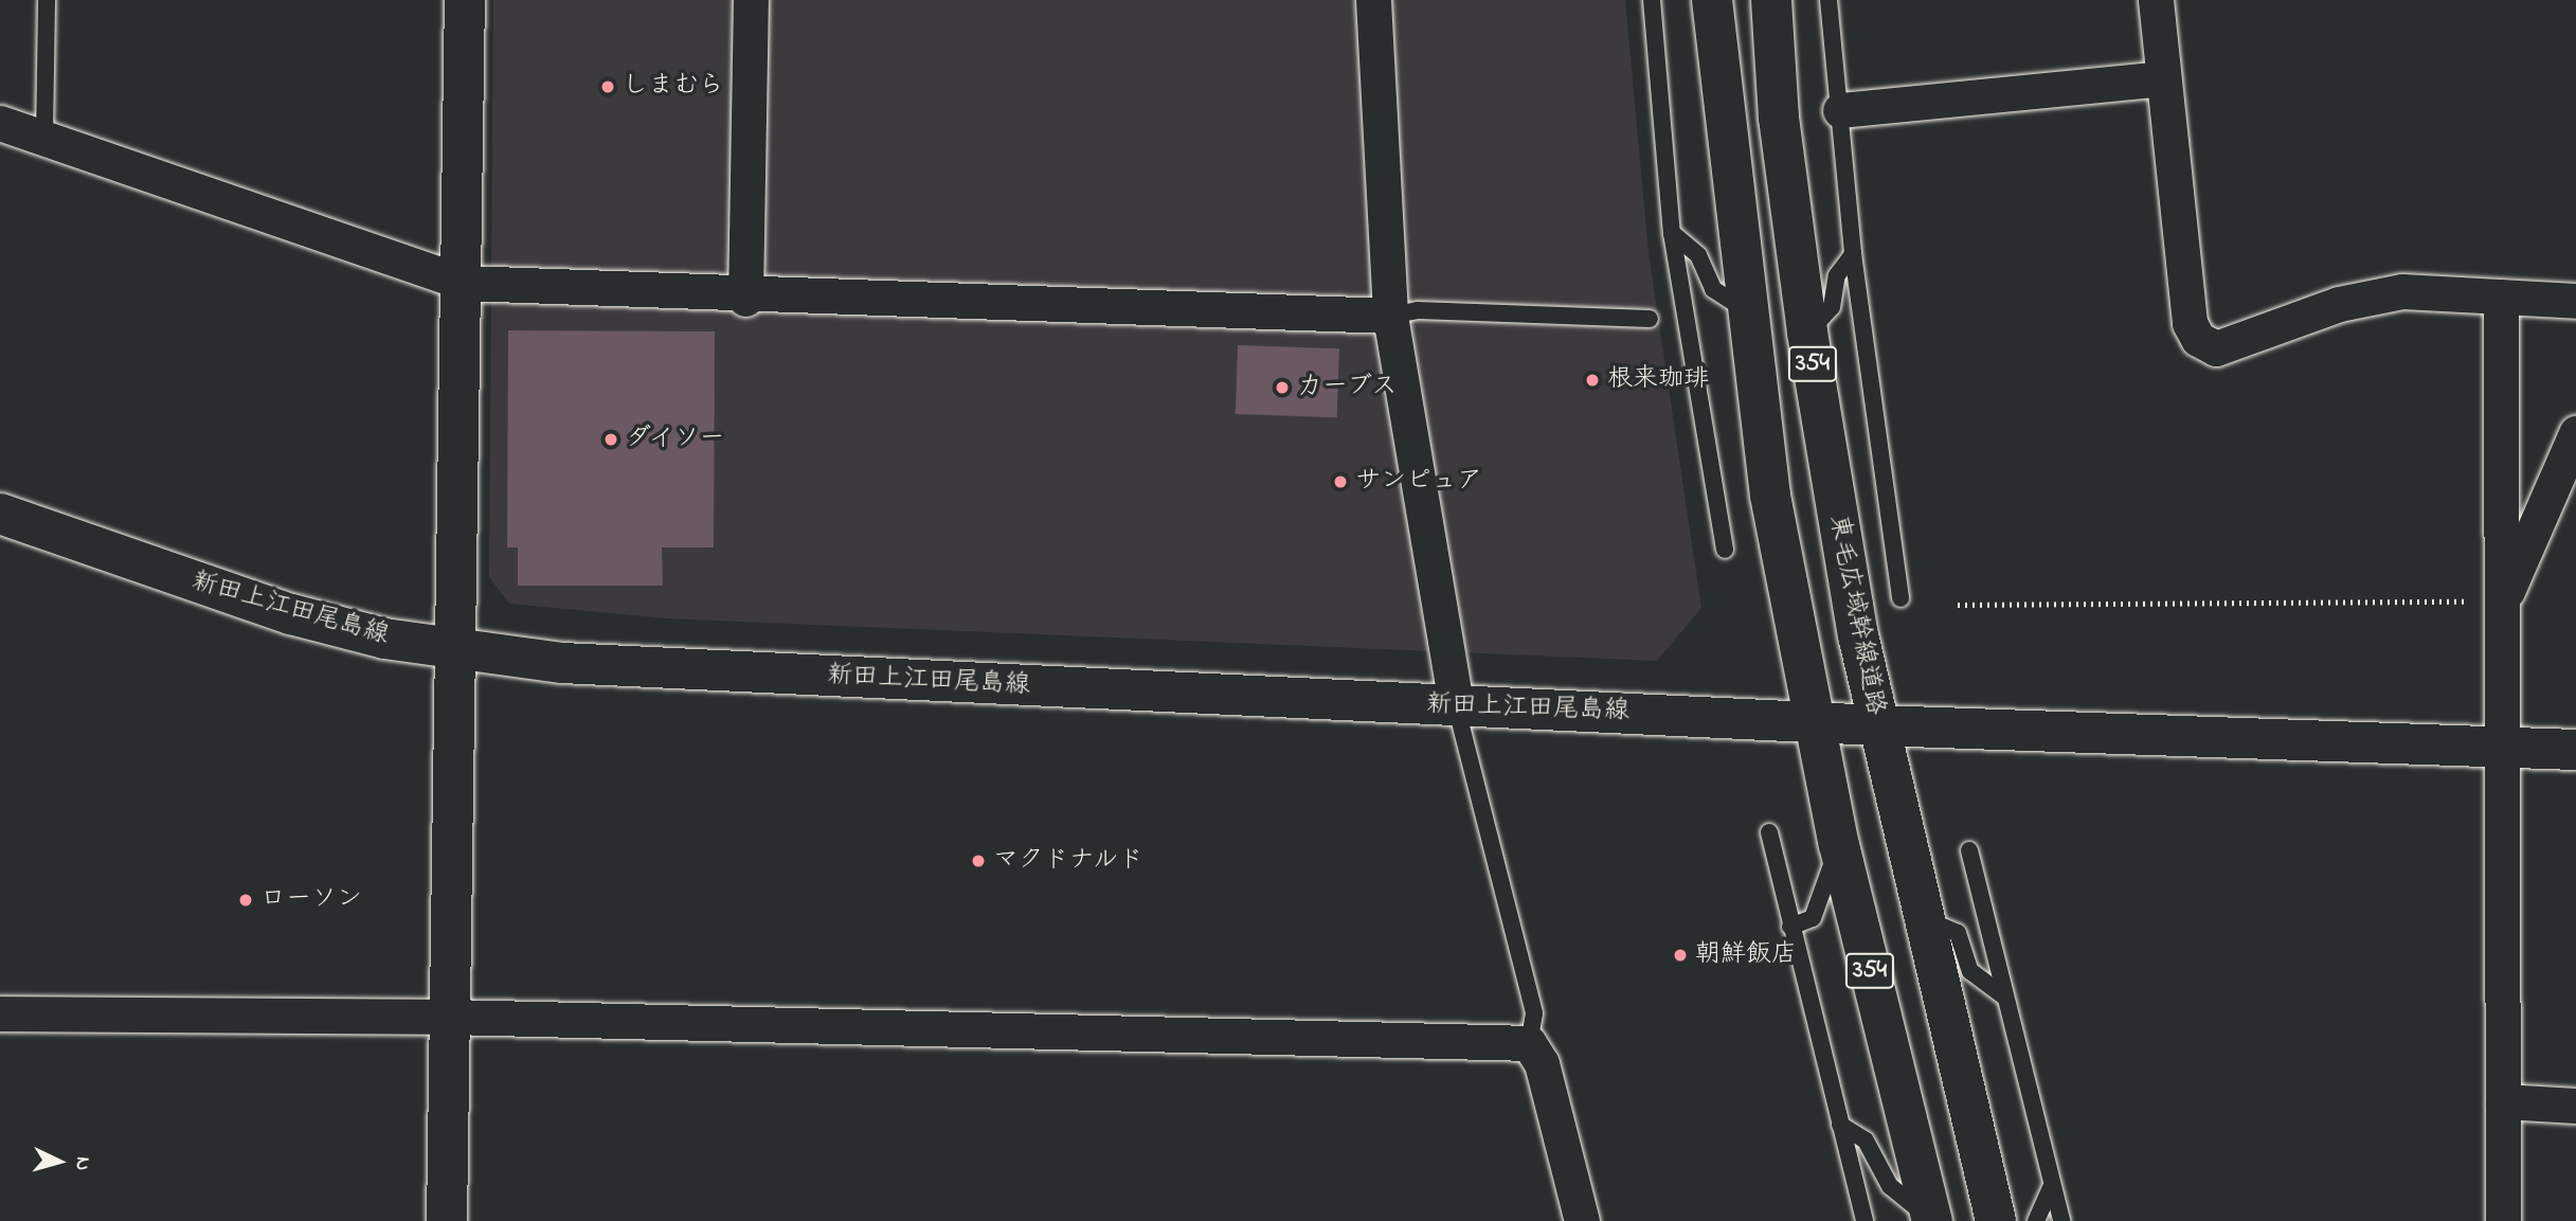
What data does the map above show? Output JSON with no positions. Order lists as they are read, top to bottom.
{
  "streets": {
    "main road": ["354", "新田上江田尾島線", "東毛広域幹線道路"]
  },
  "crossings": [
    ["354", "新田上江田尾島線"],
    ["新田上江田尾島線", "東毛広域幹線道路"]
  ],
  "places": [
    "しまむら",
    "根来珈琲",
    "カーブス",
    "ダイソー",
    "サンピュア",
    "マクドナルド",
    "ローソン",
    "朝鮮飯店"
  ],
  "north": "right"
}
